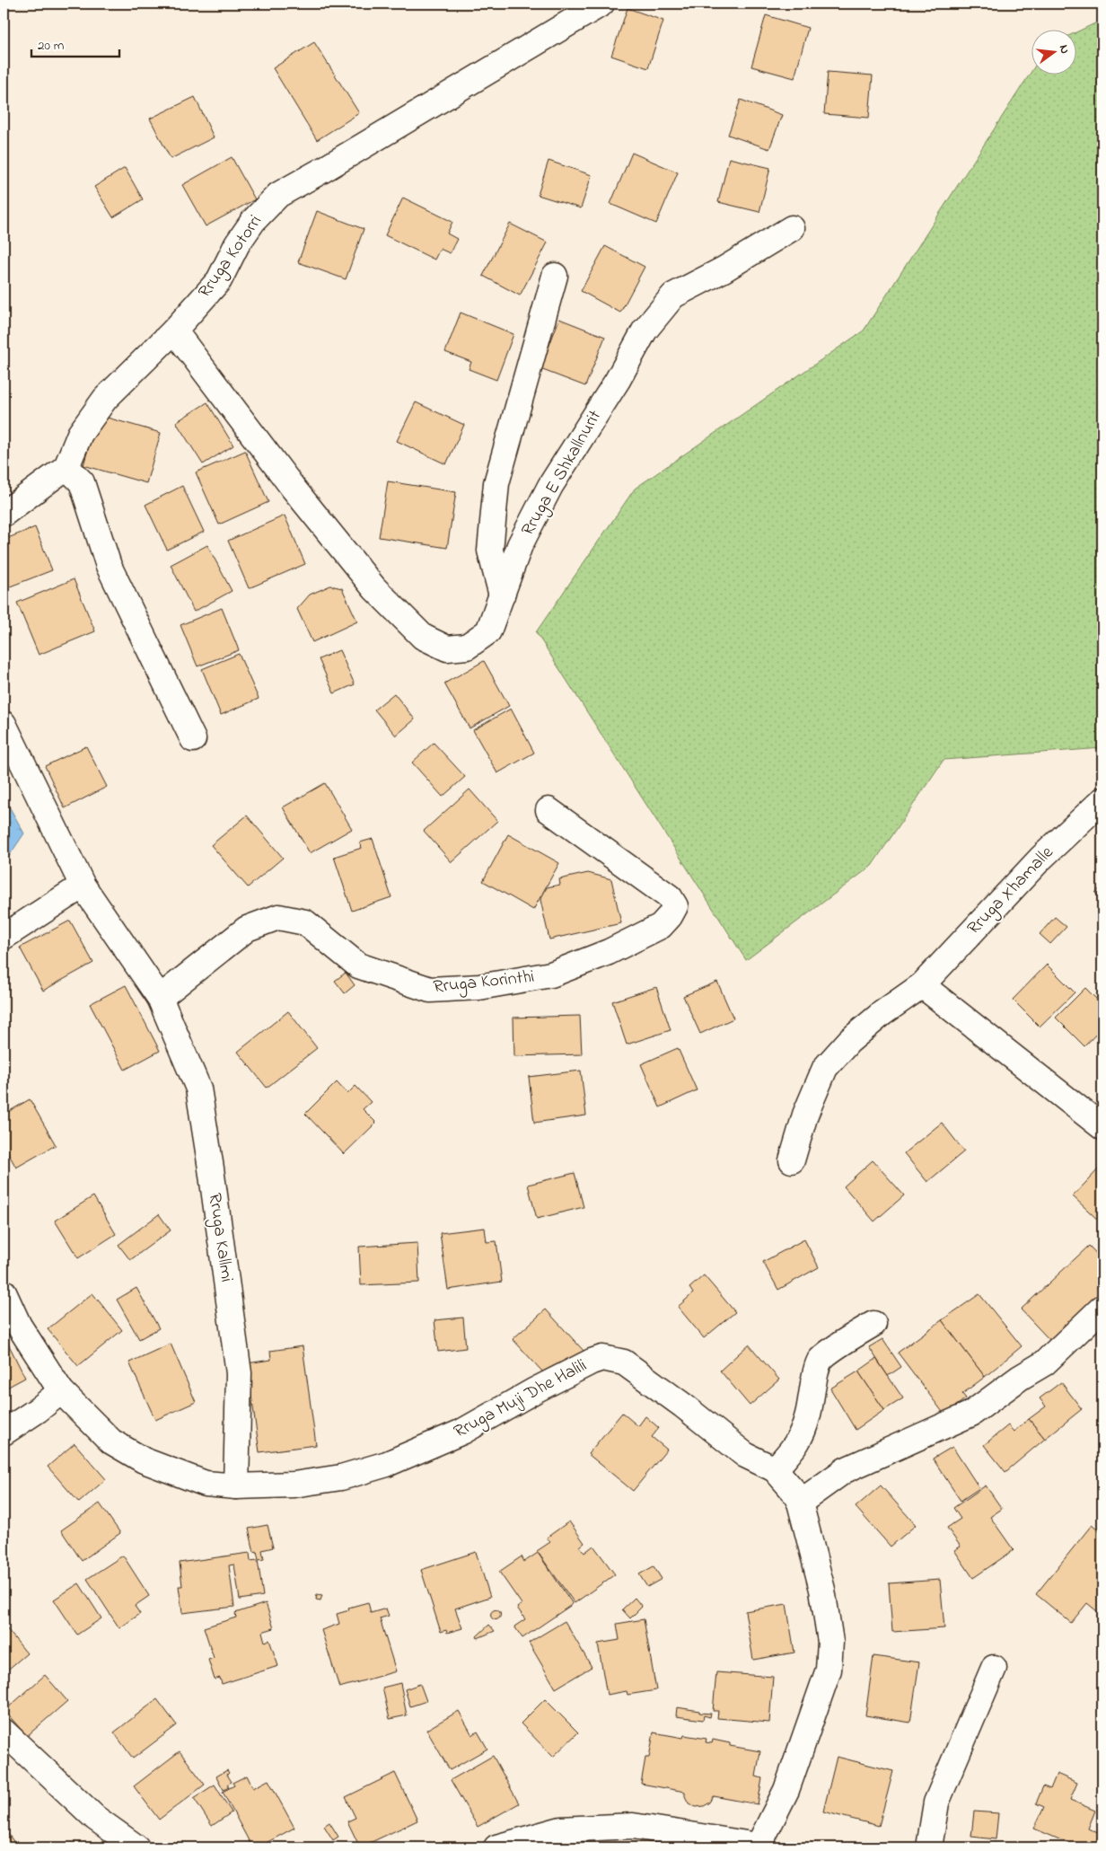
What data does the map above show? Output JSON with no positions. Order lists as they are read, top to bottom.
{
  "streets": {
    "street": [
      "Rruga Kotorri",
      "Rruga E Shkallnurit",
      "Rruga Xhamalle",
      "Rruga Korinthi",
      "Rruga Kallmi",
      "Rruga Muji Dhe Halili"
    ]
  },
  "crossings": [
    ["Rruga Kotorri", "Rruga E Shkallnurit"],
    ["Rruga Korinthi", "Rruga Kallmi"],
    ["Rruga Kallmi", "Rruga Muji Dhe Halili"]
  ],
  "scale_bar": "20 m",
  "north": "right"
}
